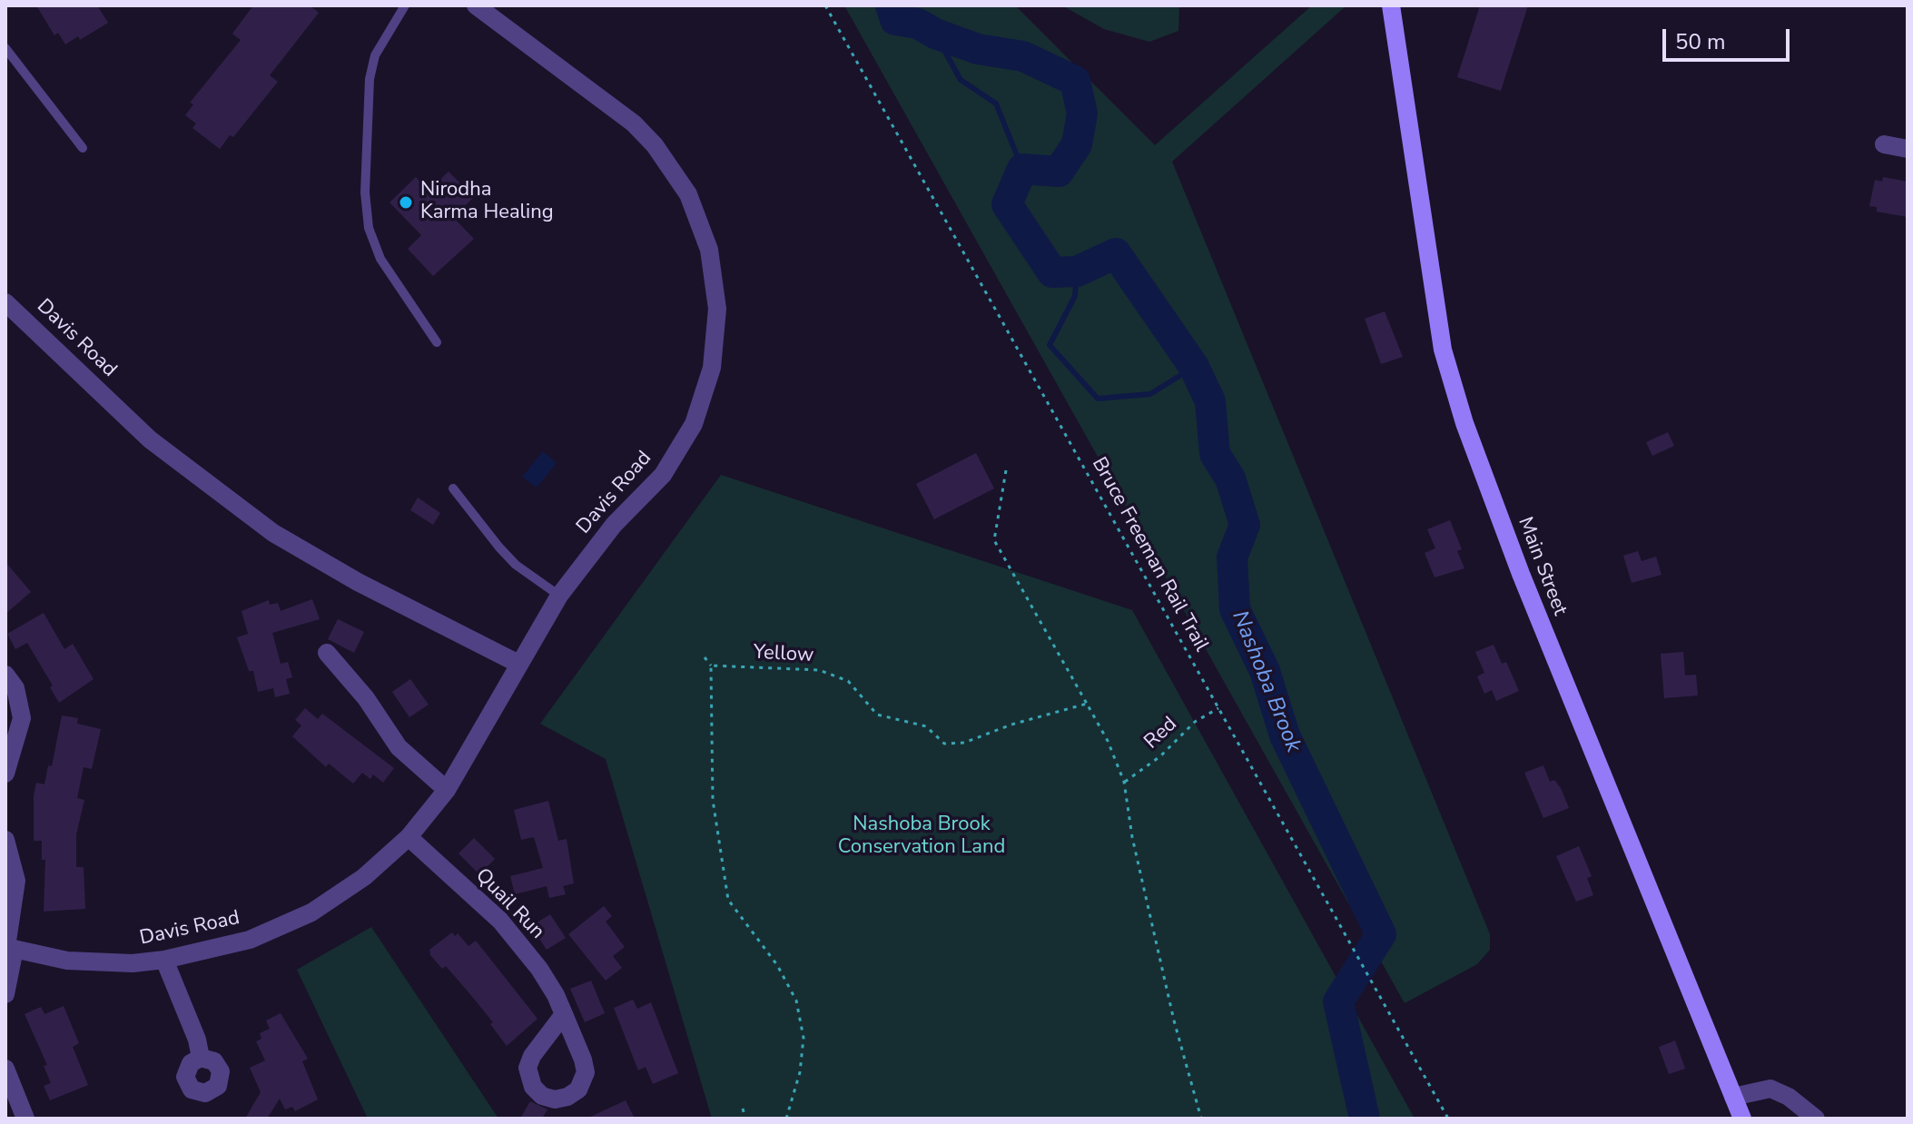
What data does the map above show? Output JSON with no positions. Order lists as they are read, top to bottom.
{
  "streets": {
    "main road": ["Main Street"],
    "street": ["Davis Road", "Quail Run"],
    "path": ["Bruce Freeman Rail Trail", "Yellow", "Red"]
  },
  "crossings": [
    ["Davis Road", "Quail Run"],
    ["Bruce Freeman Rail Trail", "Red"]
  ],
  "water": ["Nashoba Brook"],
  "parks": ["Nashoba Brook Conservation Land"],
  "places": ["Nirodha Karma Healing"],
  "scale_bar": "50 m"
}
